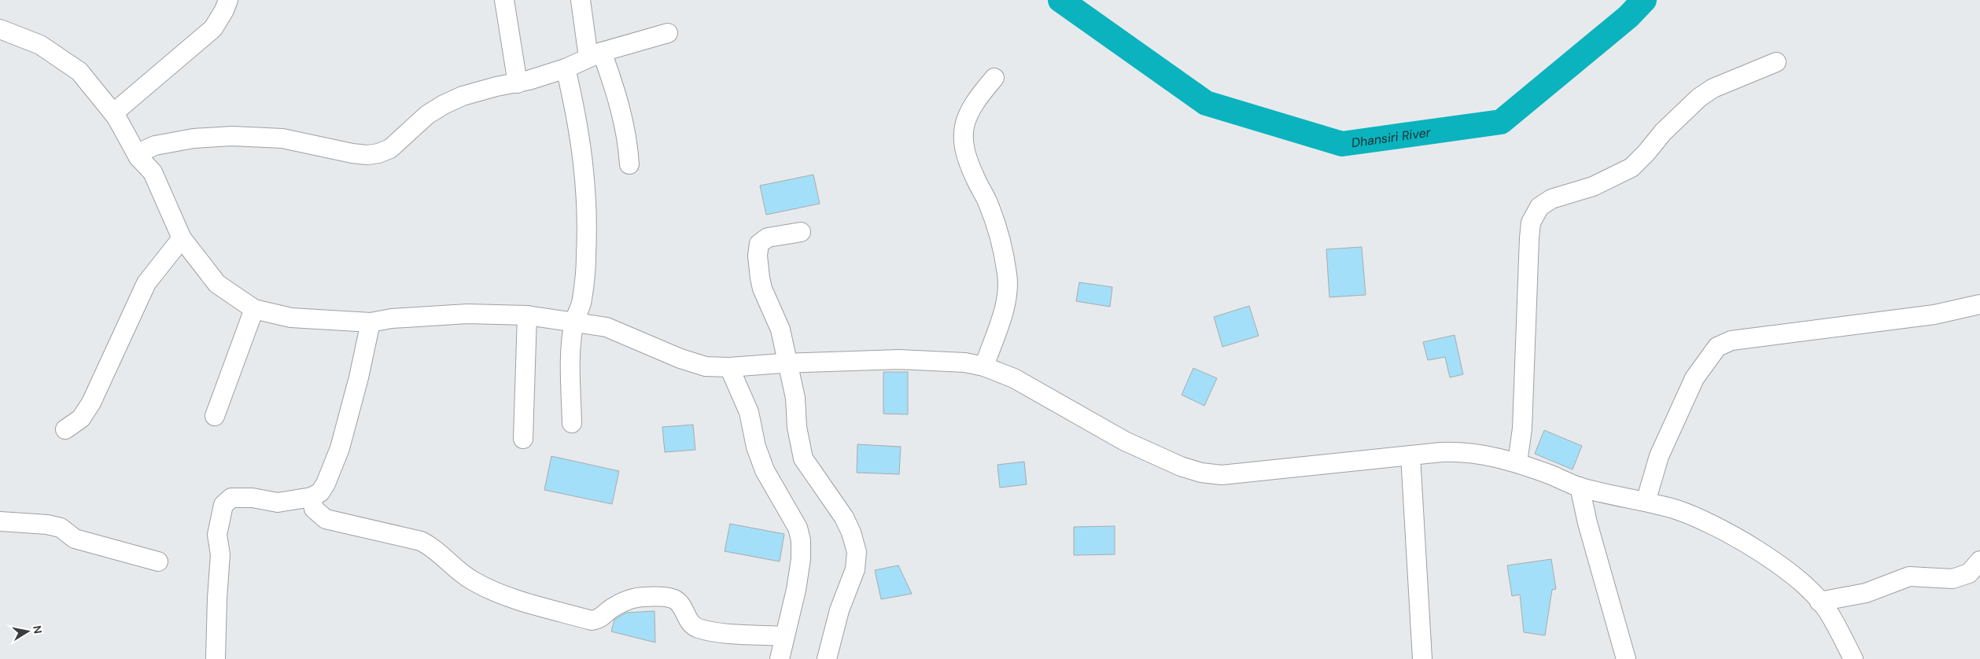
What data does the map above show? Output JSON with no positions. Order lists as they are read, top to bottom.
{
  "water": ["Dhansiri River"],
  "north": "right"
}
